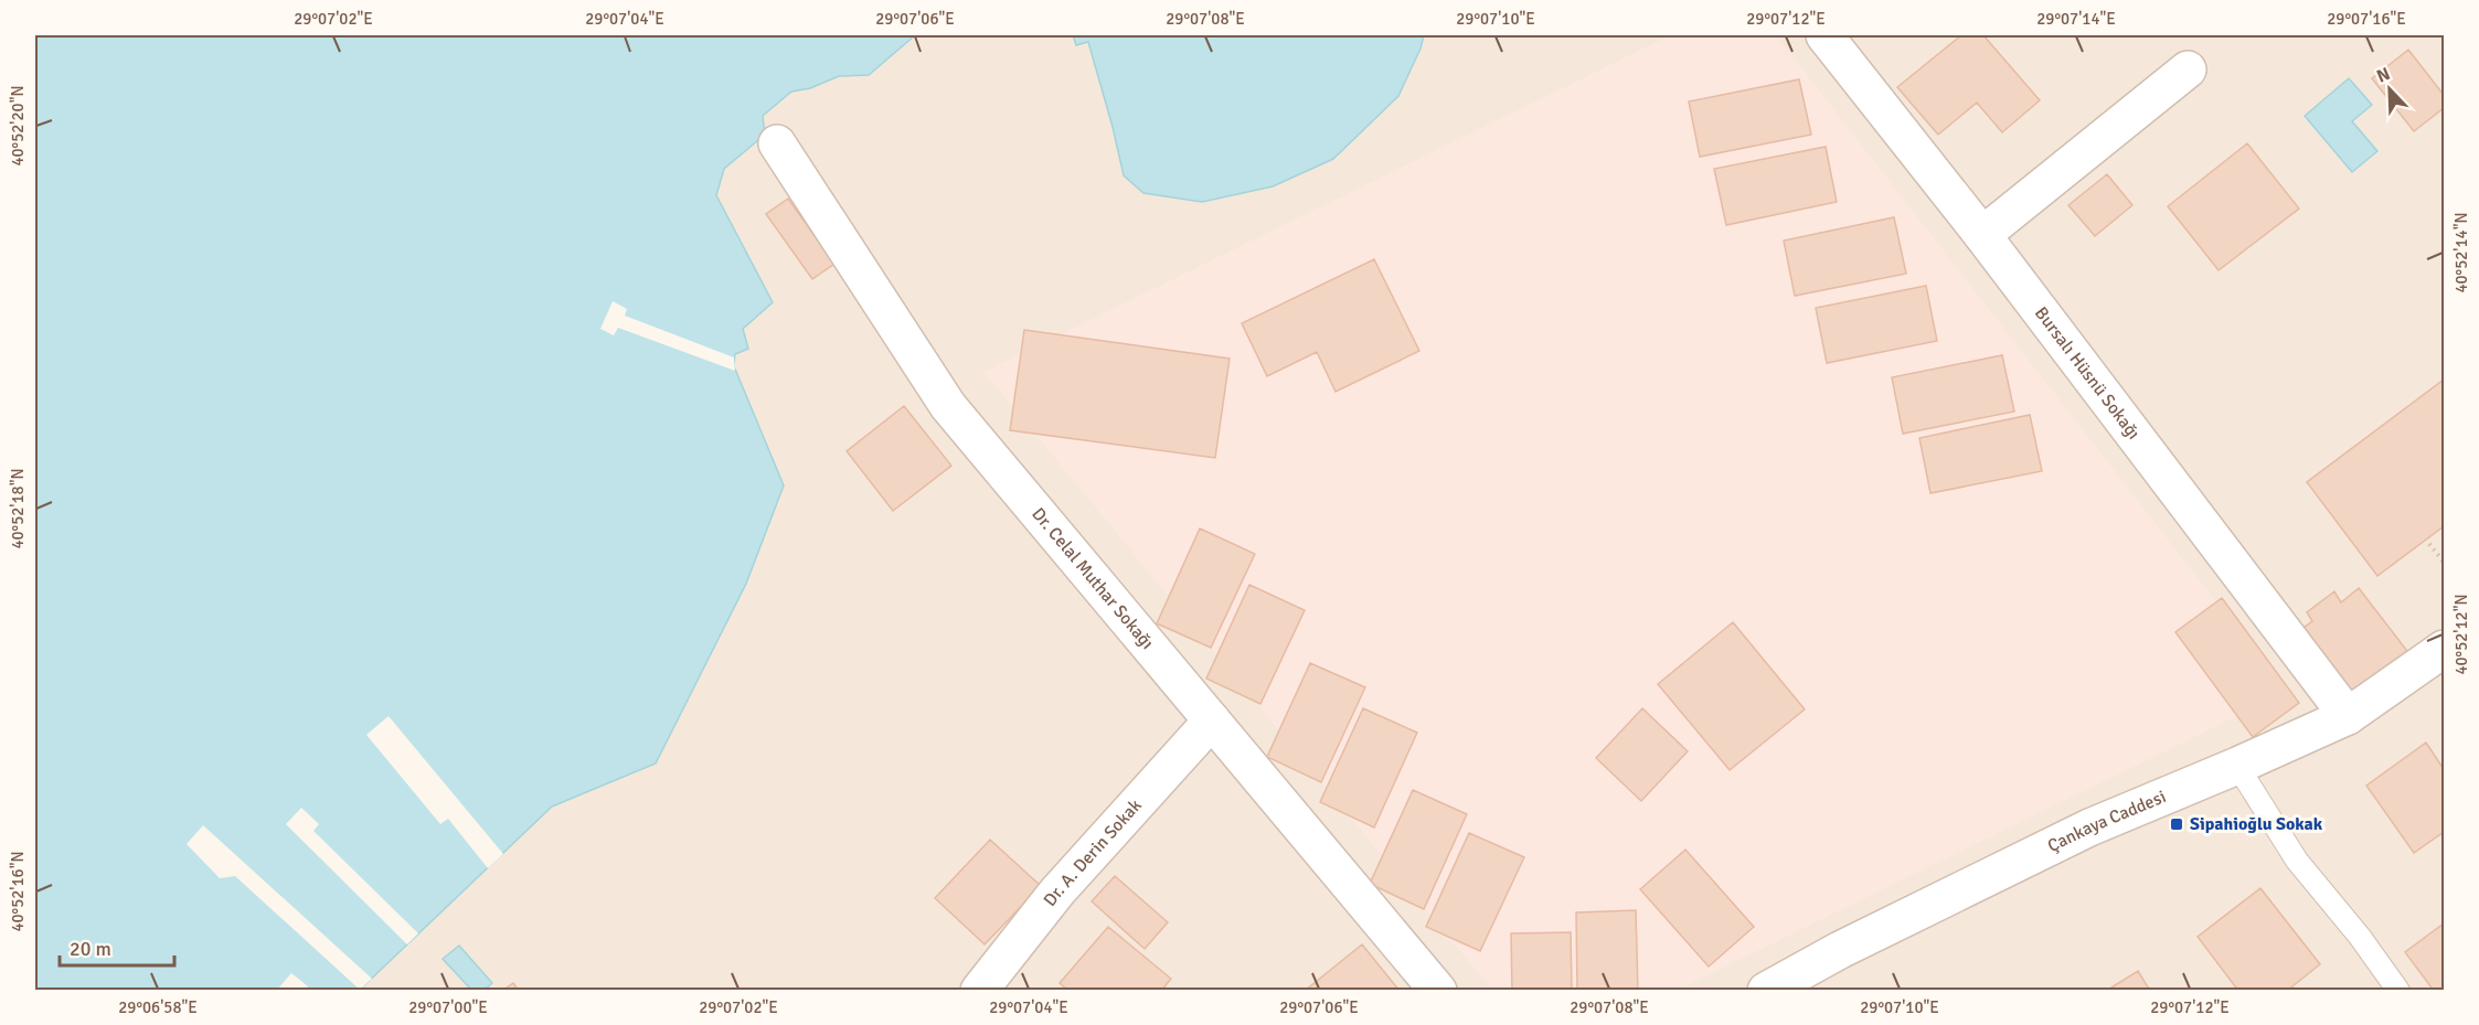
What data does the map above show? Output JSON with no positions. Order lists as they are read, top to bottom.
{
  "streets": {
    "street": [
      "Bursalı Hüsnü Sokağı",
      "Dr. Celal Muthar Sokağı",
      "Çankaya Caddesi",
      "Dr. A. Derin Sokak"
    ]
  },
  "crossings": [
    ["Bursalı Hüsnü Sokağı", "Çankaya Caddesi"],
    ["Dr. Celal Muthar Sokağı", "Dr. A. Derin Sokak"]
  ],
  "places": {
    "transit": ["Sipahioğlu Sokak"]
  },
  "scale_bar": "20 m",
  "north": "top left",
  "coordinates": [
    "29°07'02\"E",
    "29°07'04\"E",
    "29°07'06\"E",
    "29°07'08\"E",
    "29°07'10\"E",
    "29°07'12\"E",
    "29°07'14\"E",
    "29°07'16\"E",
    "40°52'20\"N",
    "40°52'14\"N",
    "40°52'18\"N",
    "40°52'12\"N",
    "40°52'16\"N",
    "29°06'58\"E",
    "29°07'00\"E"
  ]
}
